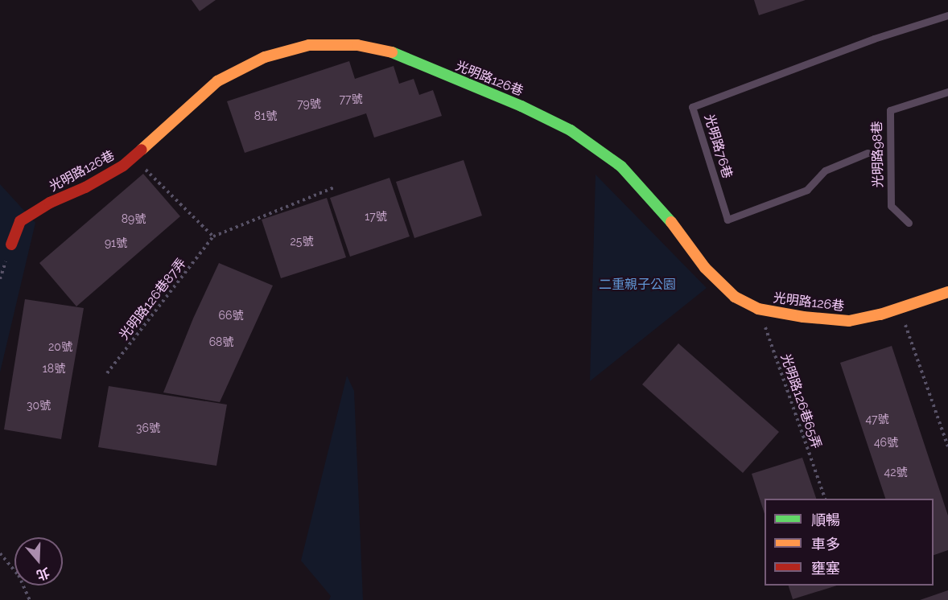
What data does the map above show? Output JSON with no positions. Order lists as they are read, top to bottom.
{
  "streets": {
    "street": ["光明路126巷"],
    "lane": ["光明路76巷", "光明路98巷"],
    "path": ["光明路126巷87弄", "光明路126巷65弄"]
  },
  "crossings": [
    ["光明路126巷", "光明路126巷65弄"]
  ],
  "parks": ["二重親子公園"],
  "house_numbers": [
    "77號",
    "79號",
    "81號",
    "17號",
    "89號",
    "25號",
    "91號",
    "66號",
    "68號",
    "20號",
    "18號",
    "30號",
    "47號",
    "36號",
    "46號",
    "42號"
  ],
  "legend": ["順暢", "車多", "壅塞"],
  "north": "bottom"
}
